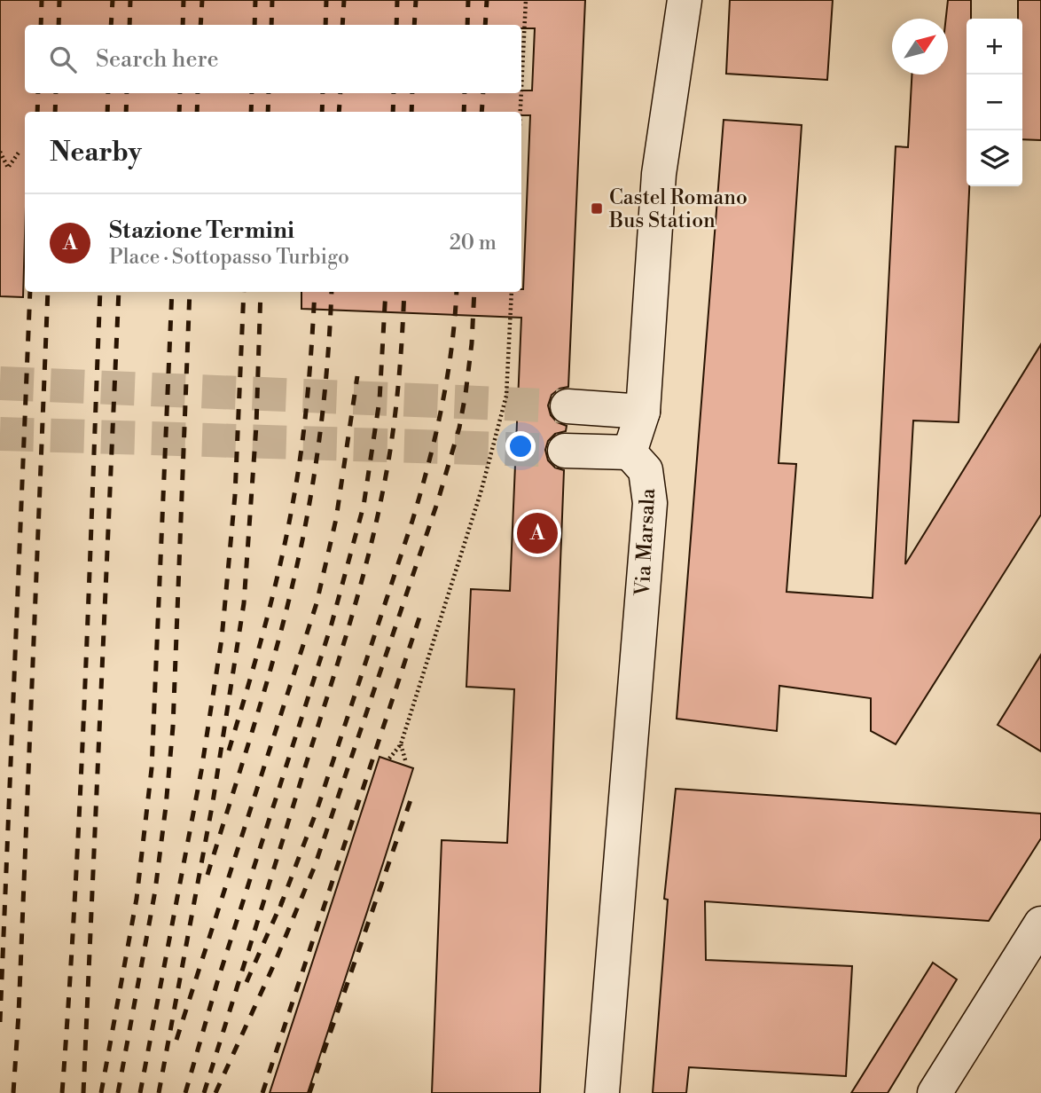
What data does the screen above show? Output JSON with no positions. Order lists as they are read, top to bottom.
{
  "streets": {
    "main road": ["Via Marsala"]
  },
  "places": {
    "transit": ["Castel Romano Bus Station"]
  },
  "north": "top right",
  "page": {
    "map_buttons": ["+", "−"],
    "search": "Search here",
    "heading": "Nearby",
    "list": [
      {
        "mark": "A",
        "name": "Stazione Termini",
        "note": "Place · Sottopasso Turbigo",
        "value": "20 m"
      }
    ],
    "pins": "A"
  }
}
